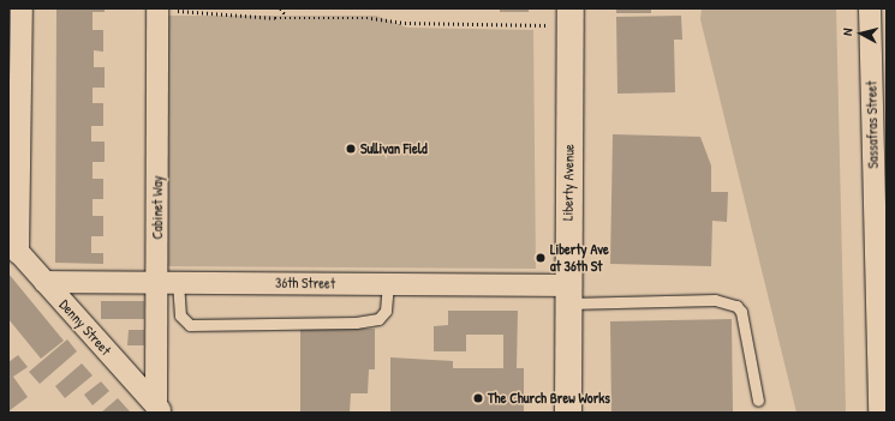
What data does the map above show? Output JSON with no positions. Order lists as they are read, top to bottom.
{
  "streets": {
    "main road": ["Liberty Avenue"],
    "street": [
      "Sassafras Street",
      "Cabinet Way",
      "36th Street",
      "Denny Street"
    ]
  },
  "crossings": [
    ["Liberty Avenue", "36th Street"],
    ["Cabinet Way", "36th Street"],
    ["Cabinet Way", "Denny Street"],
    ["36th Street", "Denny Street"]
  ],
  "places": ["Sullivan Field", "Liberty Ave at 36th St", "The Church Brew Works"],
  "north": "left"
}
